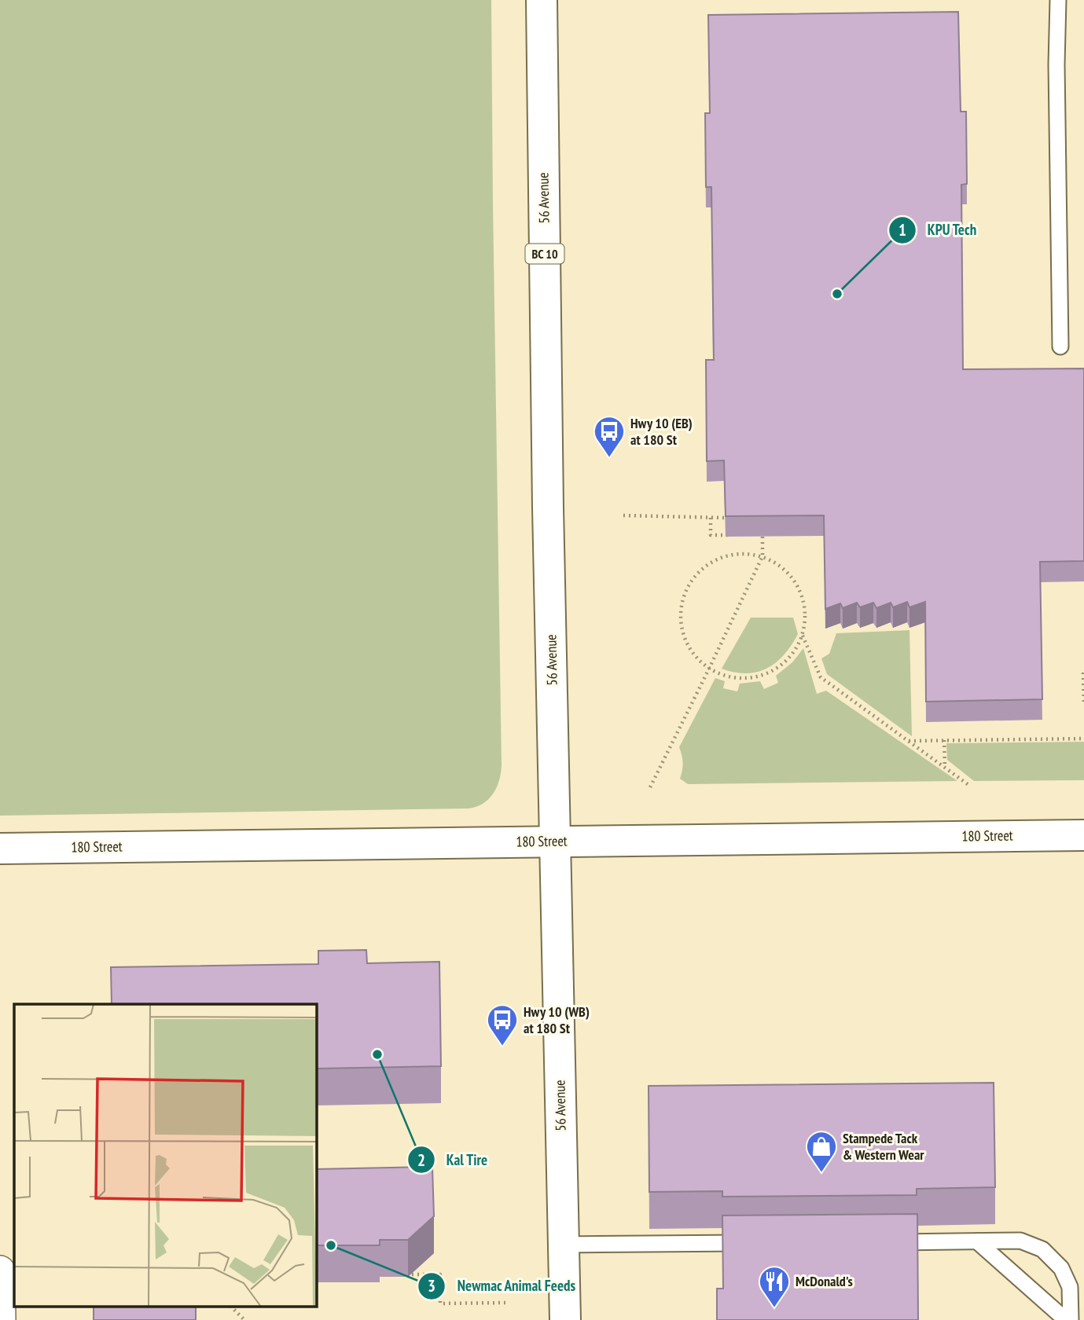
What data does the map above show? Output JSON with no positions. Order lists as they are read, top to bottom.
{
  "streets": {
    "main road": ["56 Avenue", "BC 10", "180 Street"]
  },
  "crossings": [
    ["56 Avenue", "180 Street"]
  ],
  "places": {
    "other": ["KPU Tech", "Kal Tire", "Newmac Animal Feeds"],
    "bus stop": ["Hwy 10 (EB) at 180 St", "Hwy 10 (WB) at 180 St"],
    "shop": ["Stampede Tack & Western Wear"],
    "restaurant": ["McDonald's"]
  }
}
